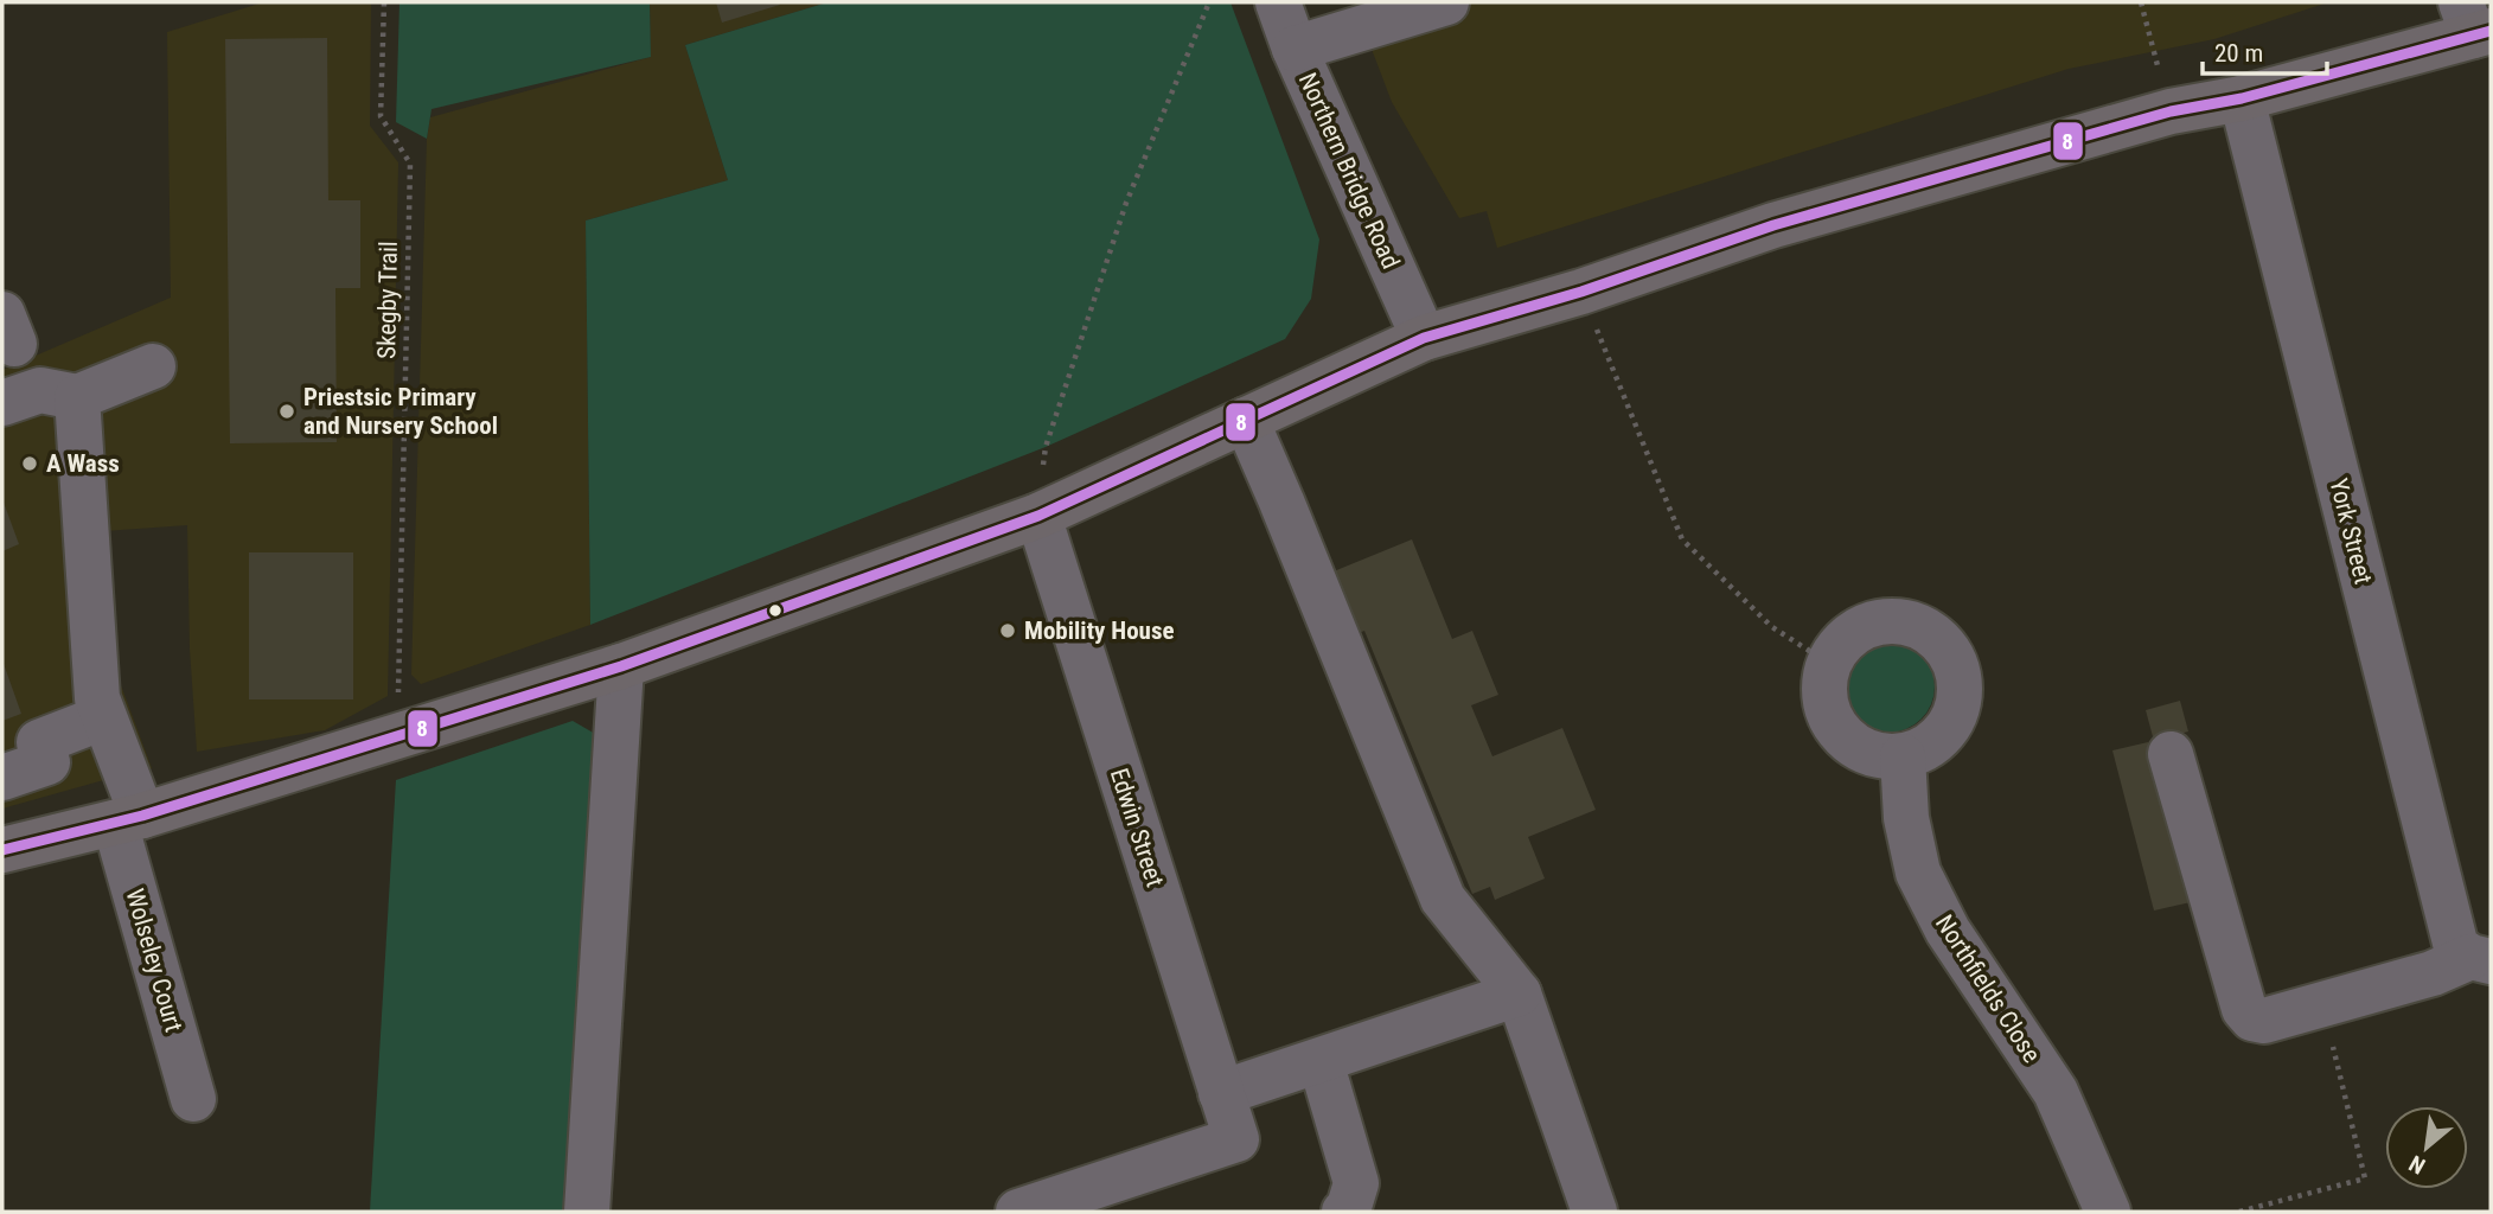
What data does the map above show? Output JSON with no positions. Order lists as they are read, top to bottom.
{
  "streets": {
    "street": [
      "Northern Bridge Road",
      "York Street",
      "Edwin Street",
      "Wolseley Court",
      "Northfields Close"
    ],
    "path": ["Skegby Trail"]
  },
  "places": ["Priestsic Primary and Nursery School", "A Wass", "Mobility House"],
  "lines": ["transit line 8"],
  "scale_bar": "20 m",
  "north": "bottom left"
}
